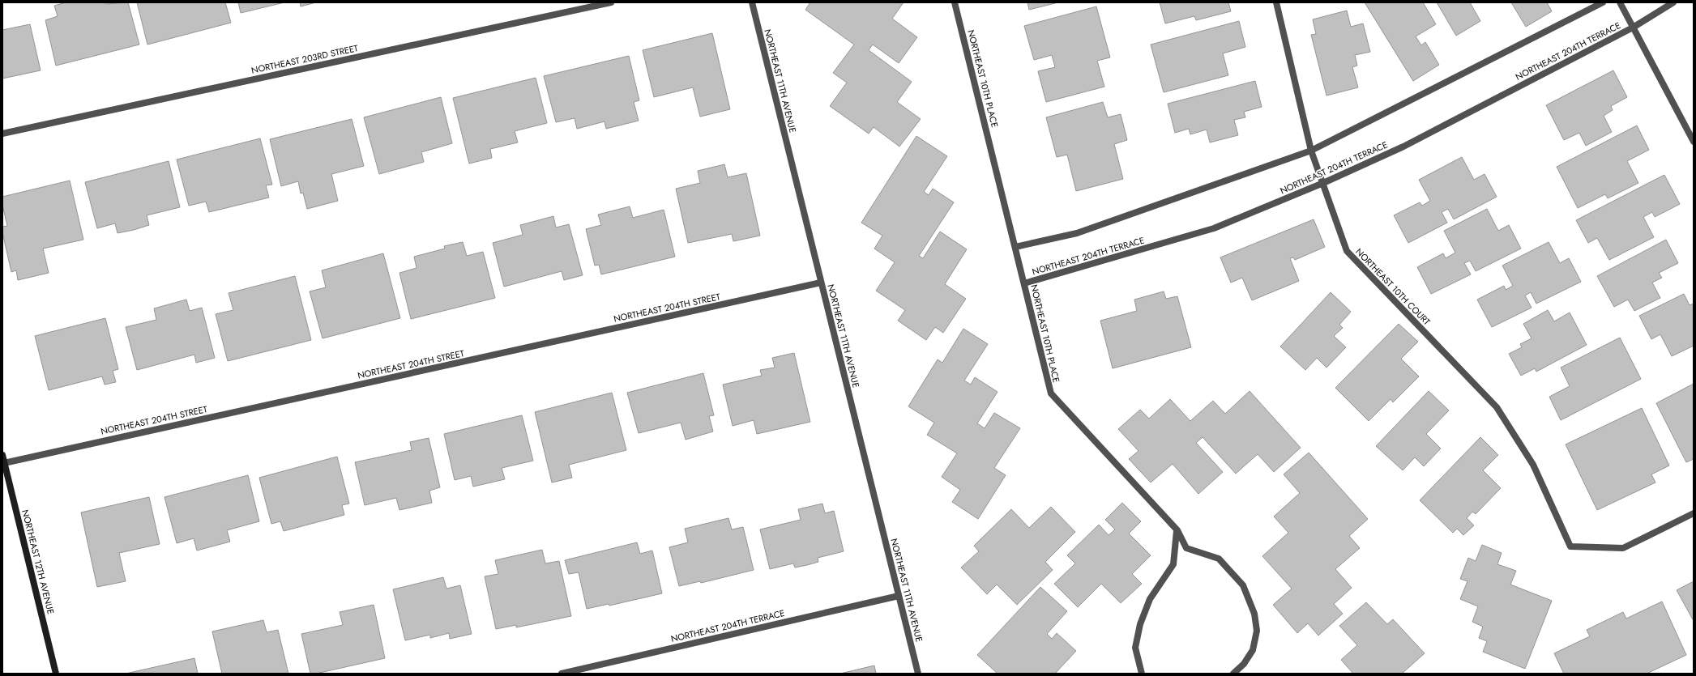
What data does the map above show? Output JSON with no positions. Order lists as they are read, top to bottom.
{
  "streets": {
    "street": [
      "NORTHEAST 204TH TERRACE",
      "NORTHEAST 203RD STREET",
      "NORTHEAST 10TH PLACE",
      "NORTHEAST 11TH AVENUE",
      "NORTHEAST 10TH COURT",
      "NORTHEAST 204TH STREET",
      "NORTHEAST 12TH AVENUE"
    ]
  },
  "crossings": [
    ["NORTHEAST 204TH TERRACE", "NORTHEAST 10TH PLACE"],
    ["NORTHEAST 204TH TERRACE", "NORTHEAST 11TH AVENUE"],
    ["NORTHEAST 204TH TERRACE", "NORTHEAST 10TH COURT"],
    ["NORTHEAST 11TH AVENUE", "NORTHEAST 204TH STREET"],
    ["NORTHEAST 204TH STREET", "NORTHEAST 12TH AVENUE"]
  ]
}
